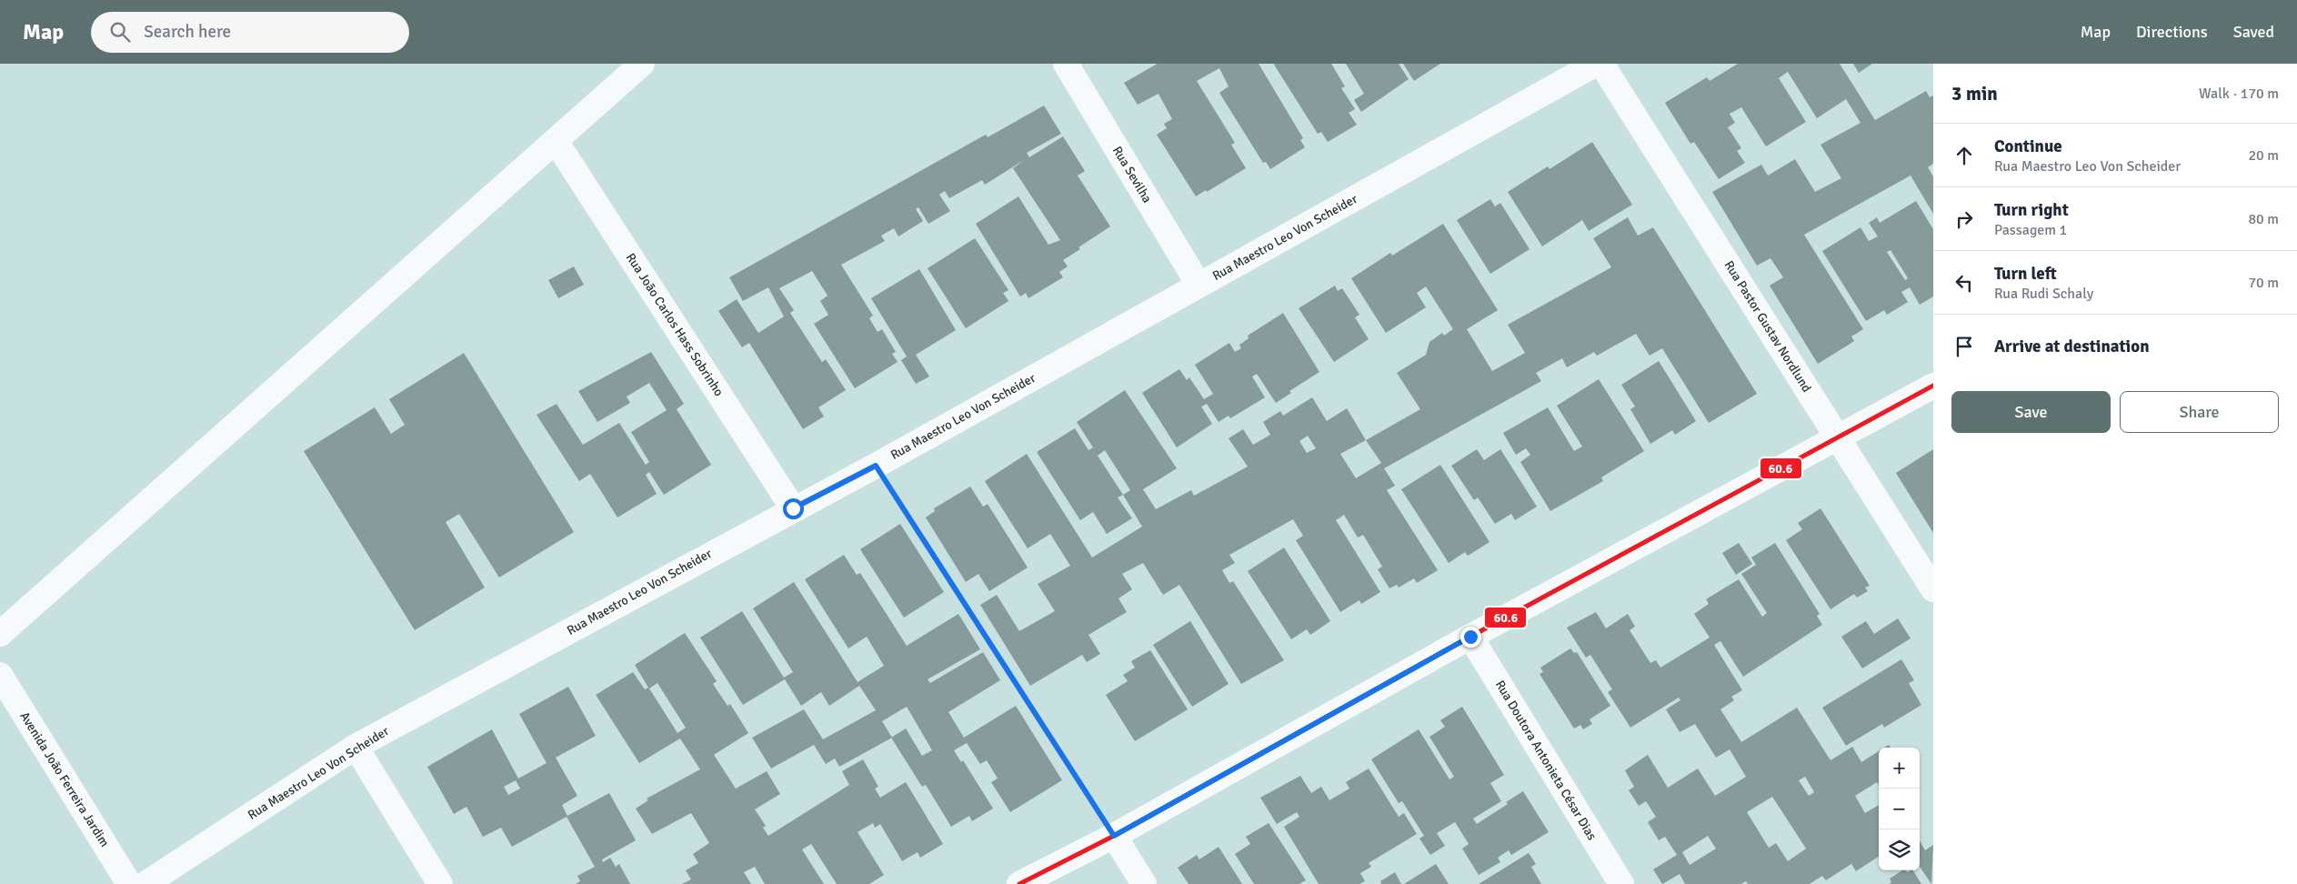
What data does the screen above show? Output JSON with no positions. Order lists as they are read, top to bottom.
{
  "streets": {
    "street": [
      "Rua Sevilha",
      "Rua Maestro Leo Von Scheider",
      "Rua João Carlos Hass Sobrinho",
      "Rua Pastor Gustav Nordlund",
      "Rua Doutora Antonieta César Dias",
      "Avenida João Ferreira Jardim"
    ]
  },
  "crossings": [
    ["Rua Sevilha", "Rua Maestro Leo Von Scheider"],
    ["Rua Maestro Leo Von Scheider", "Rua João Carlos Hass Sobrinho"]
  ],
  "lines": ["transit line 60.6"],
  "page": {
    "header": "Map",
    "search": "Search here",
    "nav": ["Map", "Directions", "Saved"],
    "heading": ["3 min", "Walk · 170 m"],
    "list": [
      ["Continue", "Rua Maestro Leo Von Scheider", "20 m"],
      ["Turn right", "Passagem 1", "80 m"],
      ["Turn left", "Rua Rudi Schaly", "70 m"],
      "Arrive at destination"
    ],
    "buttons": ["Save", "Share"],
    "map_buttons": ["+", "−"]
  }
}
